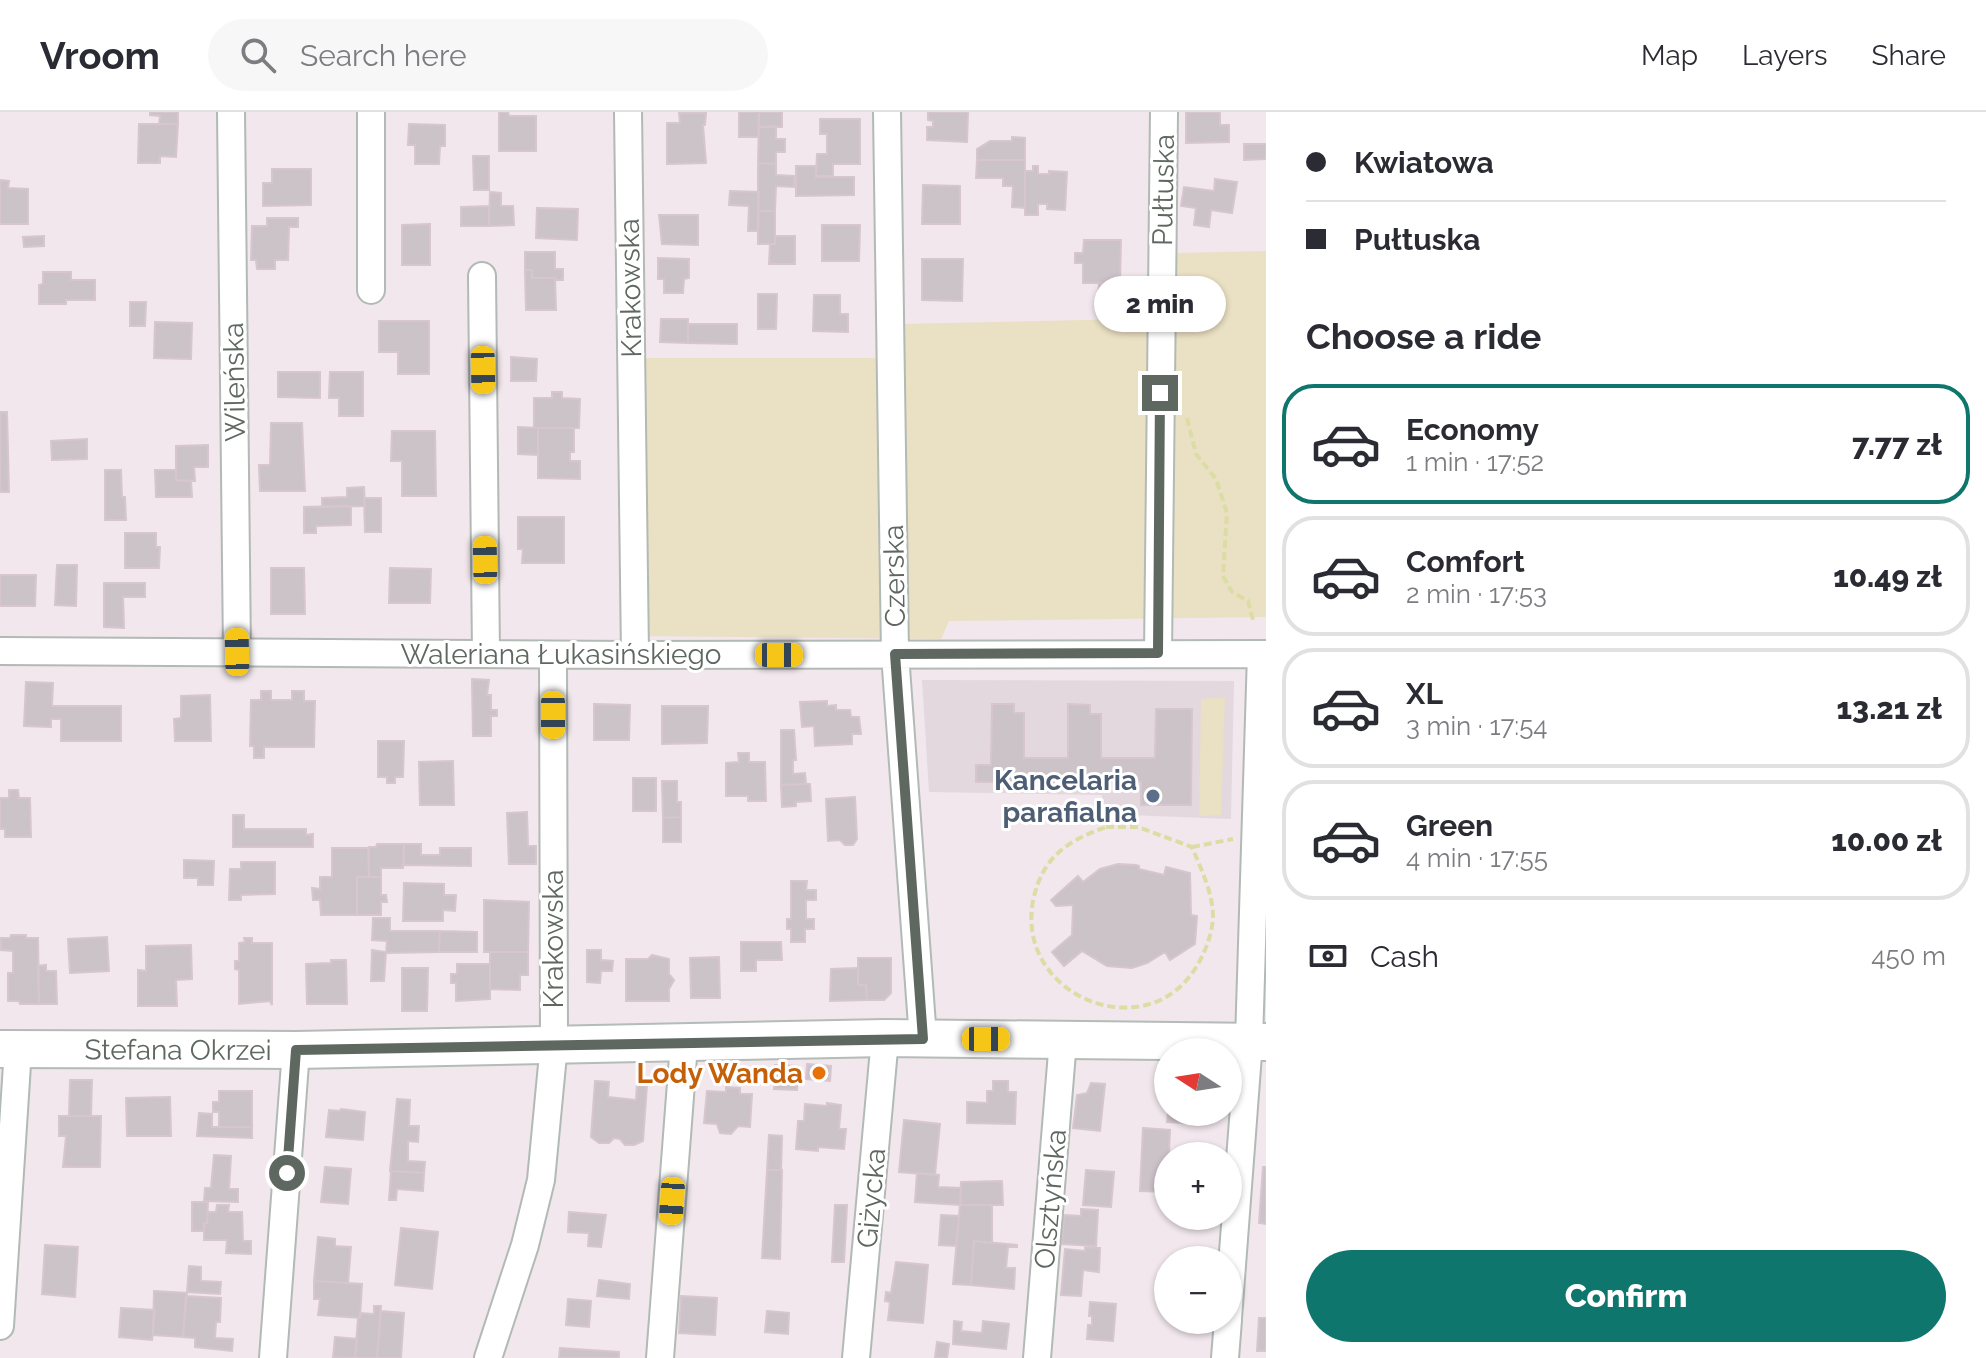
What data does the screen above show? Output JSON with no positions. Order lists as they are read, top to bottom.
{
  "streets": {
    "street": [
      "Pułtuska",
      "Krakowska",
      "Wileńska",
      "Czerska",
      "Waleriana Łukasińskiego",
      "Stefana Okrzei",
      "Giżycka",
      "Olsztyńska"
    ]
  },
  "crossings": [
    ["Pułtuska", "Waleriana Łukasińskiego"],
    ["Krakowska", "Waleriana Łukasińskiego"],
    ["Krakowska", "Stefana Okrzei"],
    ["Wileńska", "Waleriana Łukasińskiego"],
    ["Czerska", "Waleriana Łukasińskiego"],
    ["Czerska", "Stefana Okrzei"],
    ["Stefana Okrzei", "Giżycka"],
    ["Stefana Okrzei", "Olsztyńska"]
  ],
  "places": ["Kancelaria parafialna", "Lody Wanda"],
  "north": "left",
  "page": {
    "header": "Vroom",
    "search": "Search here",
    "nav": ["Map", "Layers", "Share"],
    "banner": ["Kwiatowa", "Pułtuska"],
    "bubble": "2 min",
    "heading": "Choose a ride",
    "list": [
      {
        "name": "Economy",
        "note": "1 min · 17:52",
        "value": "7.77 zł"
      },
      {
        "name": "Comfort",
        "note": "2 min · 17:53",
        "value": "10.49 zł"
      },
      {
        "name": "XL",
        "note": "3 min · 17:54",
        "value": "13.21 zł"
      },
      {
        "name": "Green",
        "note": "4 min · 17:55",
        "value": "10.00 zł"
      }
    ],
    "pay": ["Cash", "450 m"],
    "map_buttons": ["+", "−"],
    "buttons": "Confirm"
  }
}
